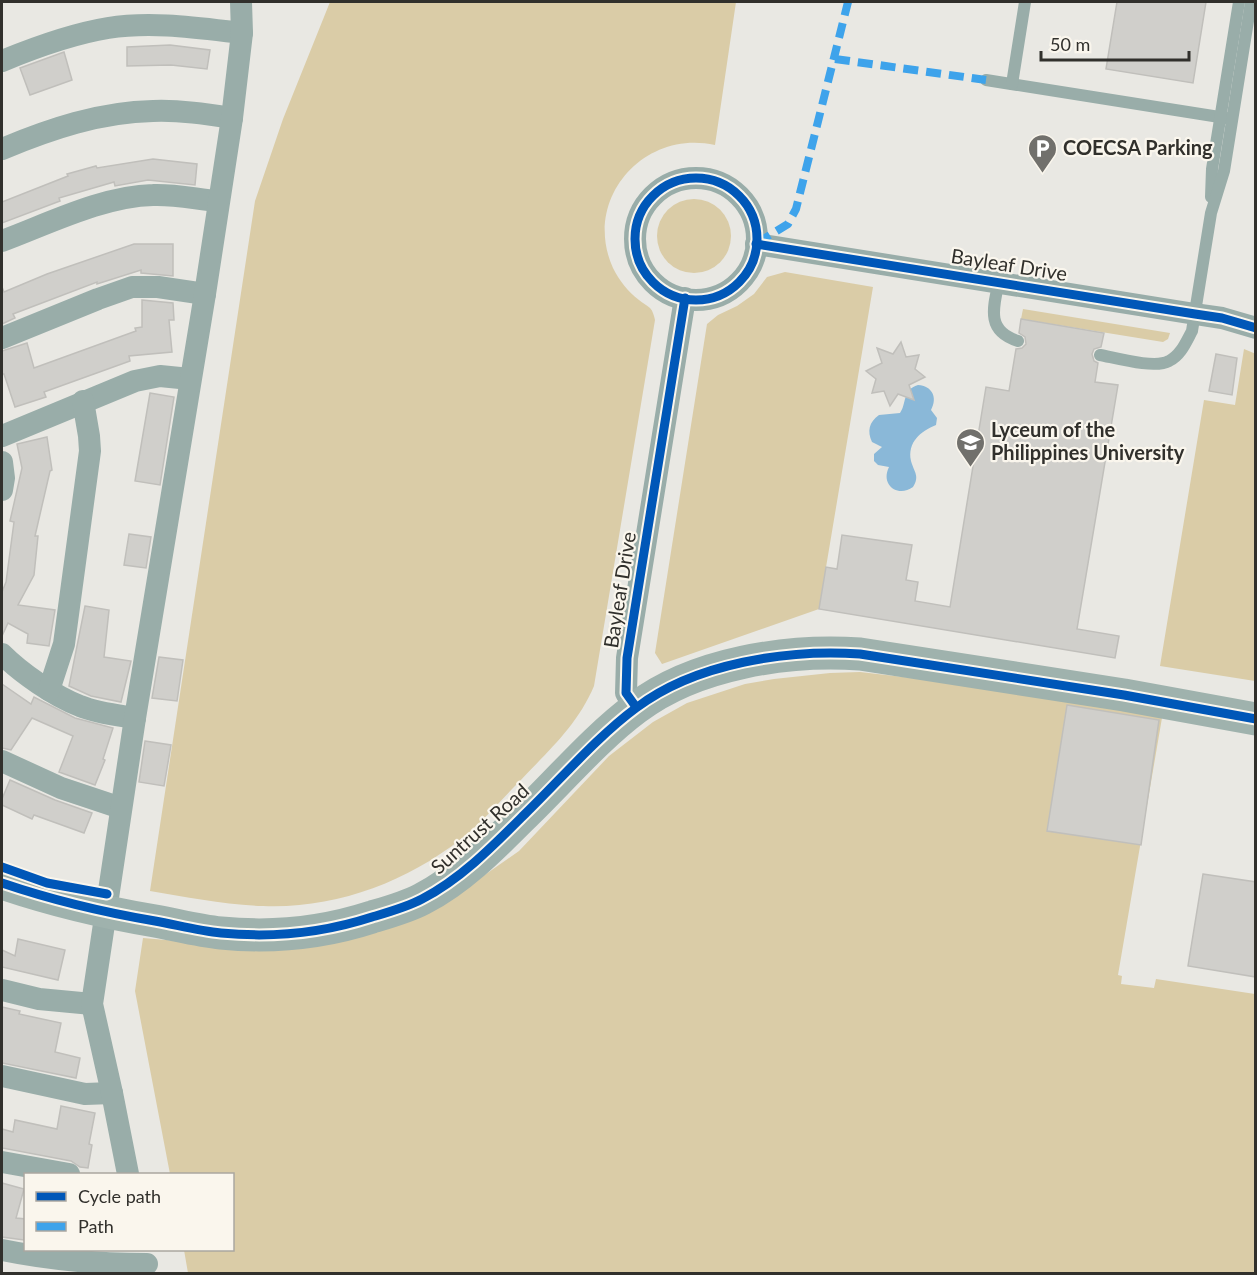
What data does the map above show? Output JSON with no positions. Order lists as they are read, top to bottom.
{
  "streets": {
    "street": ["Bayleaf Drive", "Suntrust Road"]
  },
  "crossings": [
    ["Bayleaf Drive", "Suntrust Road"]
  ],
  "places": {
    "parking": ["COECSA Parking"],
    "school or university": ["Lyceum of the Philippines University"]
  },
  "legend": ["Cycle path", "Path"],
  "scale_bar": "50 m"
}
